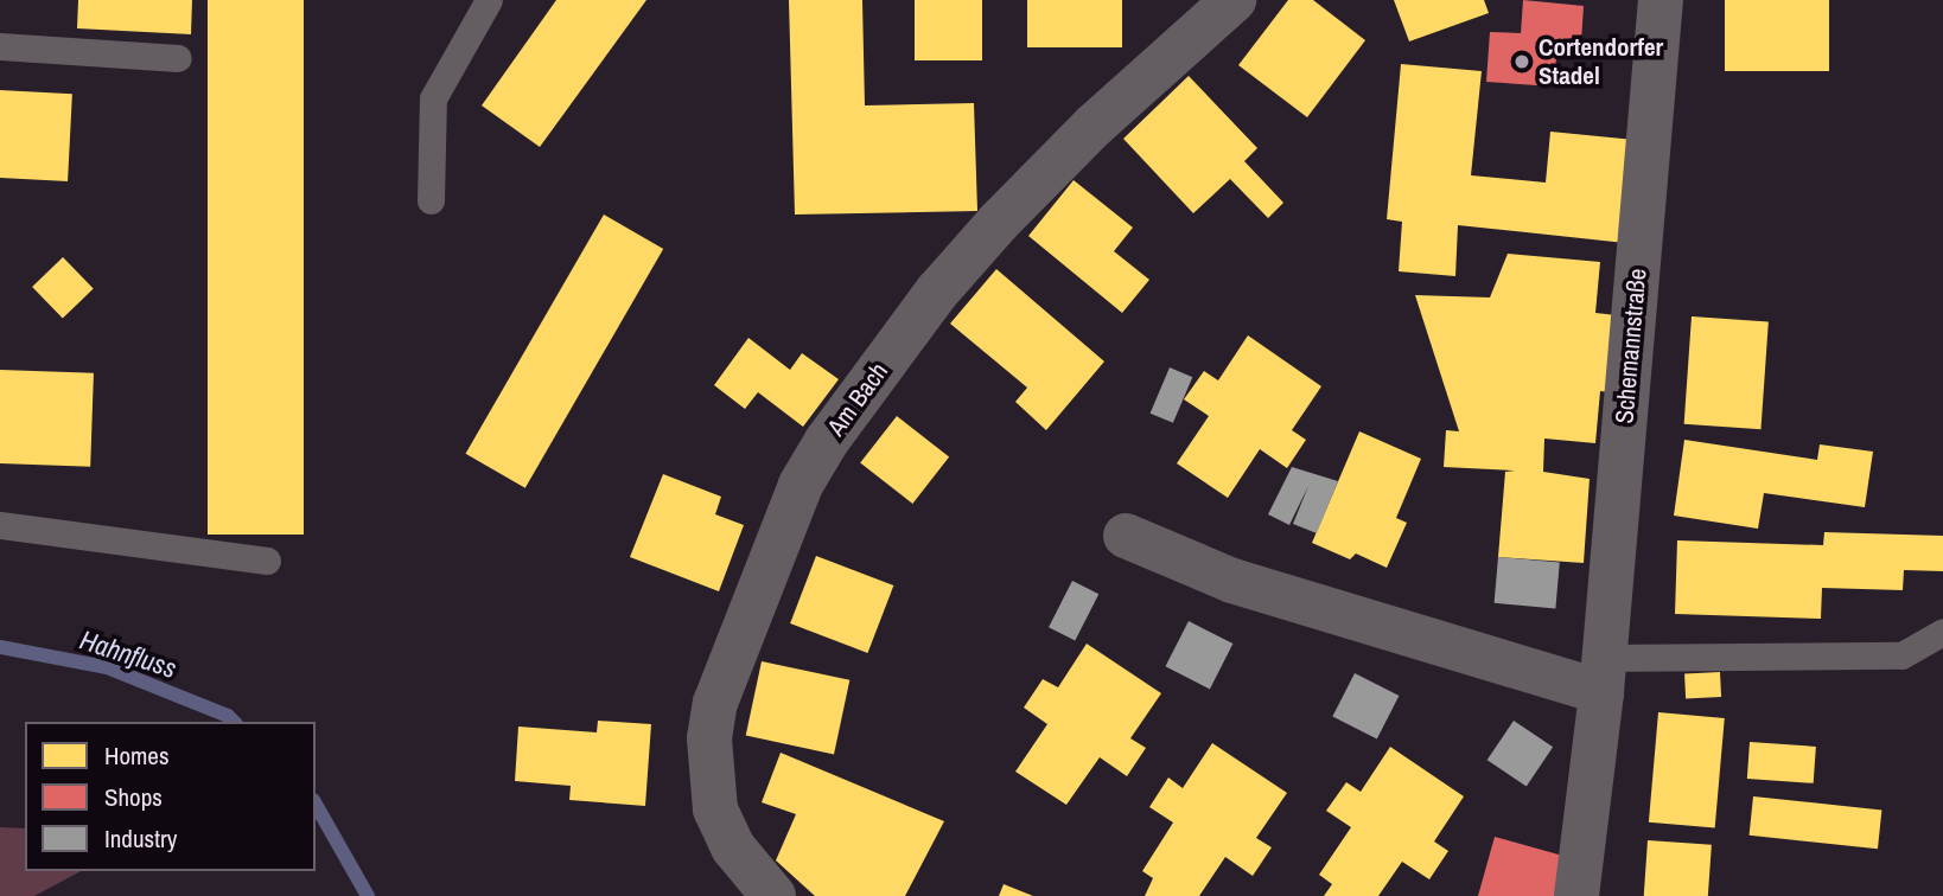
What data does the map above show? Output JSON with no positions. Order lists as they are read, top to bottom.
{
  "streets": {
    "street": ["Schemannstraße", "Am Bach"]
  },
  "water": ["Hahnfluss"],
  "places": ["Cortendorfer Stadel"],
  "legend": ["Homes", "Shops", "Industry"]
}
